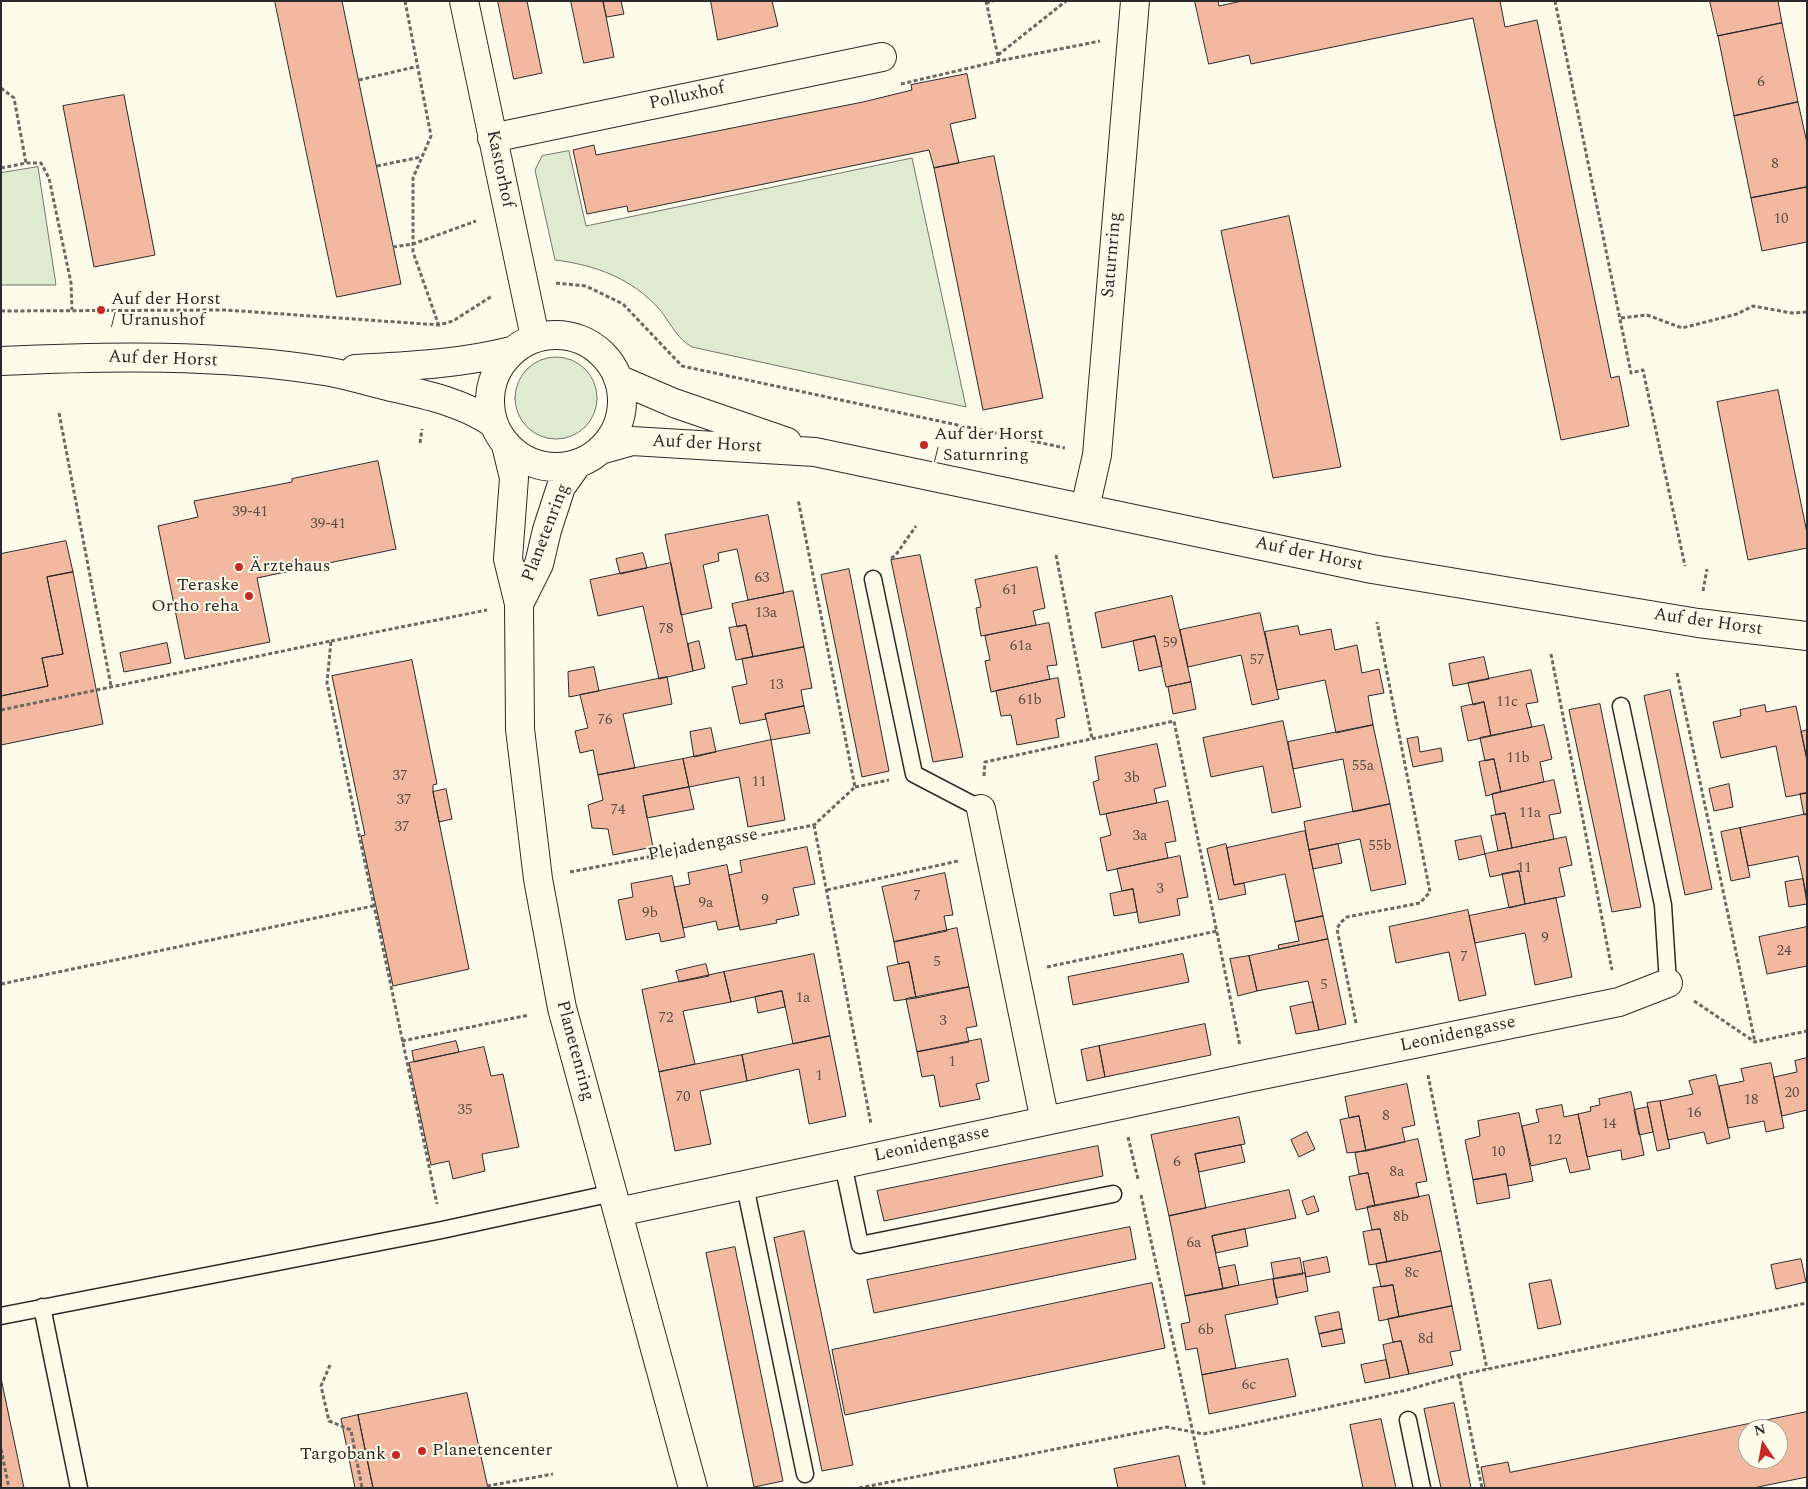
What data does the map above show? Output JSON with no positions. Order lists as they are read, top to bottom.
{
  "streets": {
    "street": [
      "Polluxhof",
      "Kastorhof",
      "Saturnring",
      "Auf der Horst",
      "Planetenring",
      "Leonidengasse"
    ],
    "path": ["Plejadengasse"]
  },
  "crossings": [
    ["Polluxhof", "Kastorhof"],
    ["Kastorhof", "Auf der Horst"],
    ["Kastorhof", "Planetenring"],
    ["Saturnring", "Auf der Horst"],
    ["Auf der Horst", "Planetenring"],
    ["Planetenring", "Plejadengasse"],
    ["Planetenring", "Leonidengasse"]
  ],
  "places": [
    "Auf der Horst / Uranushof",
    "Auf der Horst / Saturnring",
    "Ärztehaus",
    "Teraske Ortho reha",
    "Planetencenter",
    "Targobank"
  ],
  "house_numbers": [
    "6",
    "8",
    "10",
    "39-41",
    "39-41",
    "63",
    "61",
    "13a",
    "78",
    "59",
    "61a",
    "57",
    "13",
    "61b",
    "11c",
    "76",
    "11b",
    "55a",
    "37",
    "3b",
    "11",
    "37",
    "74",
    "11a",
    "37",
    "3a",
    "55b",
    "11",
    "3",
    "7",
    "9",
    "9a",
    "9b",
    "9",
    "24",
    "7",
    "5",
    "5",
    "1a",
    "72",
    "3",
    "1",
    "1",
    "20",
    "70",
    "18",
    "35",
    "16",
    "8",
    "14",
    "12",
    "10",
    "6",
    "8a",
    "8b",
    "6a",
    "8c",
    "6b",
    "8d",
    "6c"
  ],
  "north": "top"
}
